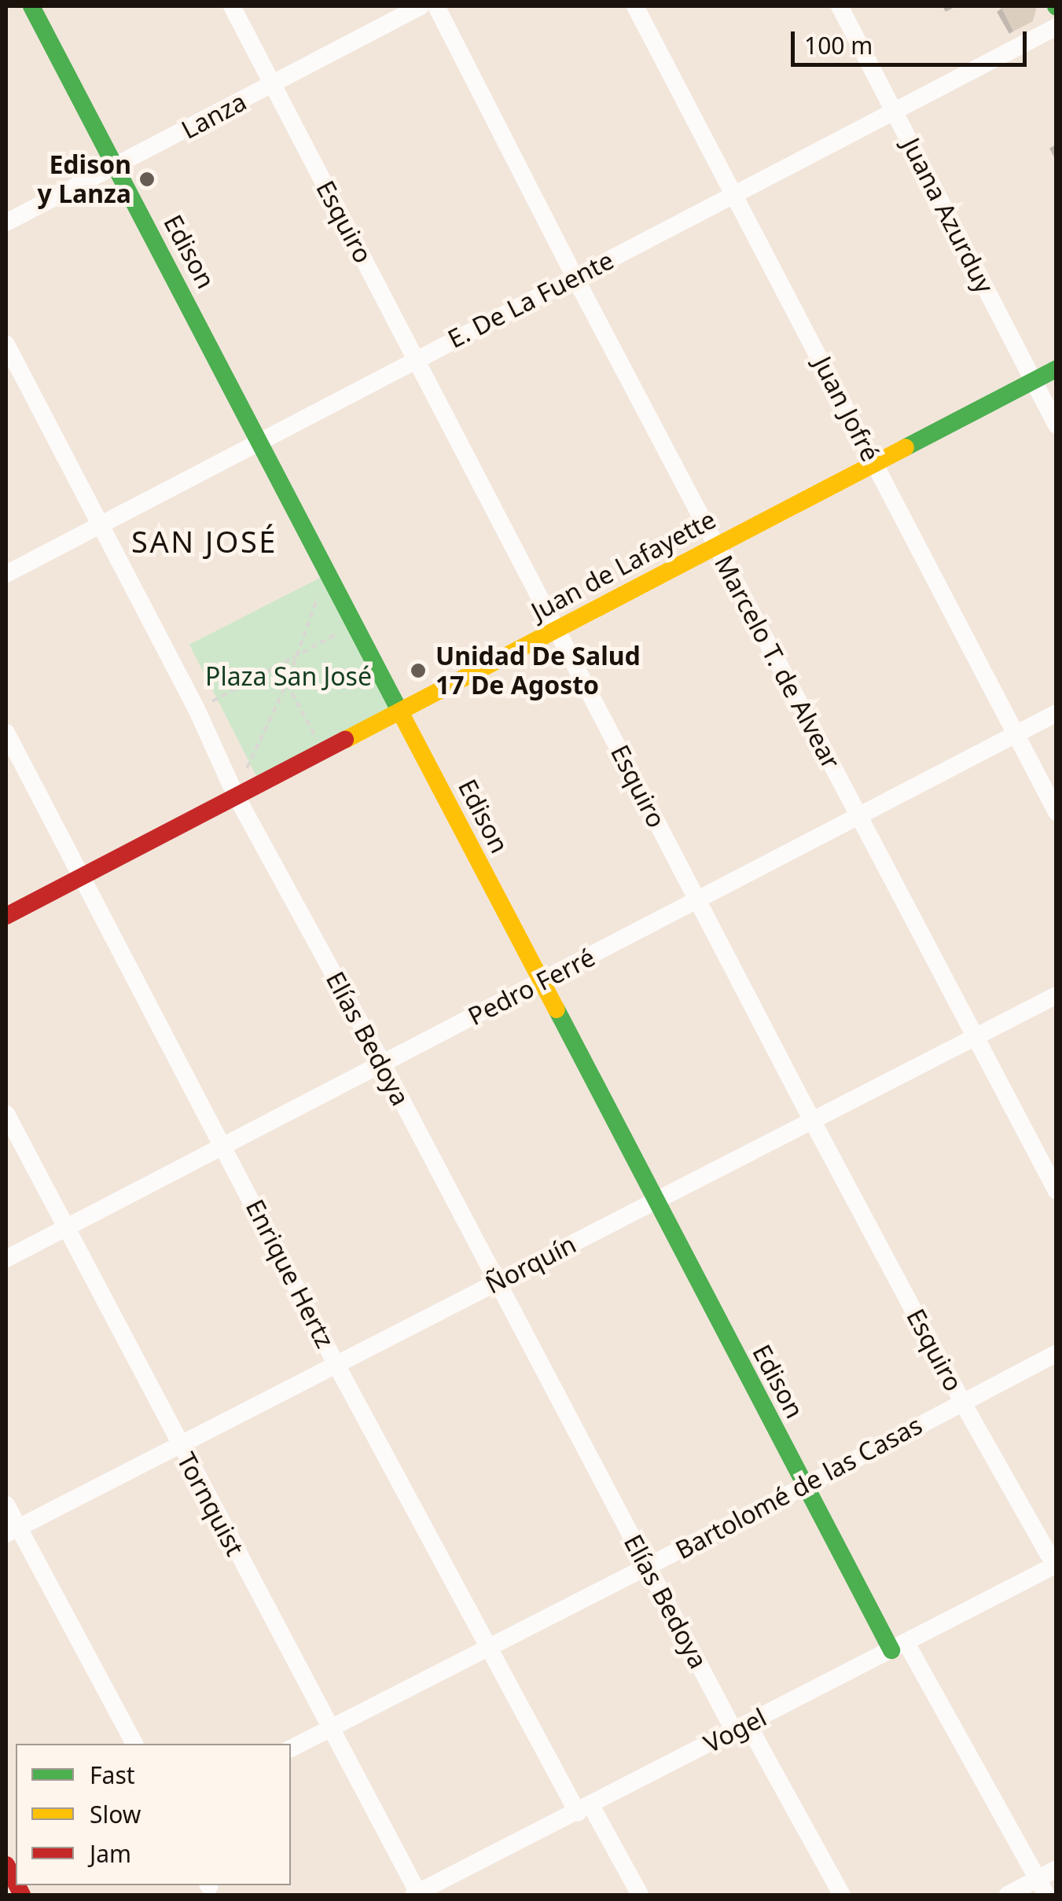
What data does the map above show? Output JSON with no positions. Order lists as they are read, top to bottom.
{
  "streets": {
    "street": [
      "Lanza",
      "Juana Azurduy",
      "Esquiro",
      "Edison",
      "E. De La Fuente",
      "Juan Jofré",
      "Juan de Lafayette",
      "Marcelo T. de Alvear",
      "Pedro Ferré",
      "Elías Bedoya",
      "Ñorquín",
      "Enrique Hertz",
      "Bartolomé de las Casas",
      "Tornquist",
      "Vogel"
    ]
  },
  "crossings": [
    ["Lanza", "Esquiro"],
    ["Lanza", "Edison"],
    ["Juana Azurduy", "E. De La Fuente"],
    ["Juana Azurduy", "Juan de Lafayette"],
    ["Esquiro", "E. De La Fuente"],
    ["Esquiro", "Juan de Lafayette"],
    ["Esquiro", "Pedro Ferré"],
    ["Esquiro", "Ñorquín"],
    ["Esquiro", "Bartolomé de las Casas"],
    ["Esquiro", "Vogel"],
    ["Edison", "E. De La Fuente"],
    ["Edison", "Juan de Lafayette"],
    ["Edison", "Pedro Ferré"],
    ["Edison", "Ñorquín"],
    ["Edison", "Bartolomé de las Casas"],
    ["Edison", "Vogel"],
    ["E. De La Fuente", "Juan Jofré"],
    ["E. De La Fuente", "Marcelo T. de Alvear"],
    ["E. De La Fuente", "Elías Bedoya"],
    ["Juan Jofré", "Juan de Lafayette"],
    ["Juan Jofré", "Pedro Ferré"],
    ["Juan de Lafayette", "Marcelo T. de Alvear"],
    ["Juan de Lafayette", "Elías Bedoya"],
    ["Juan de Lafayette", "Enrique Hertz"],
    ["Marcelo T. de Alvear", "Pedro Ferré"],
    ["Marcelo T. de Alvear", "Ñorquín"],
    ["Pedro Ferré", "Elías Bedoya"],
    ["Pedro Ferré", "Enrique Hertz"],
    ["Pedro Ferré", "Tornquist"],
    ["Elías Bedoya", "Ñorquín"],
    ["Elías Bedoya", "Bartolomé de las Casas"],
    ["Elías Bedoya", "Vogel"],
    ["Ñorquín", "Enrique Hertz"],
    ["Ñorquín", "Tornquist"],
    ["Enrique Hertz", "Bartolomé de las Casas"],
    ["Enrique Hertz", "Vogel"],
    ["Bartolomé de las Casas", "Tornquist"],
    ["Tornquist", "Vogel"]
  ],
  "districts": ["SAN JOSÉ"],
  "parks": ["Plaza San José"],
  "places": ["Edison y Lanza", "Unidad De Salud 17 De Agosto"],
  "legend": ["Fast", "Slow", "Jam"],
  "scale_bar": "100 m"
}
